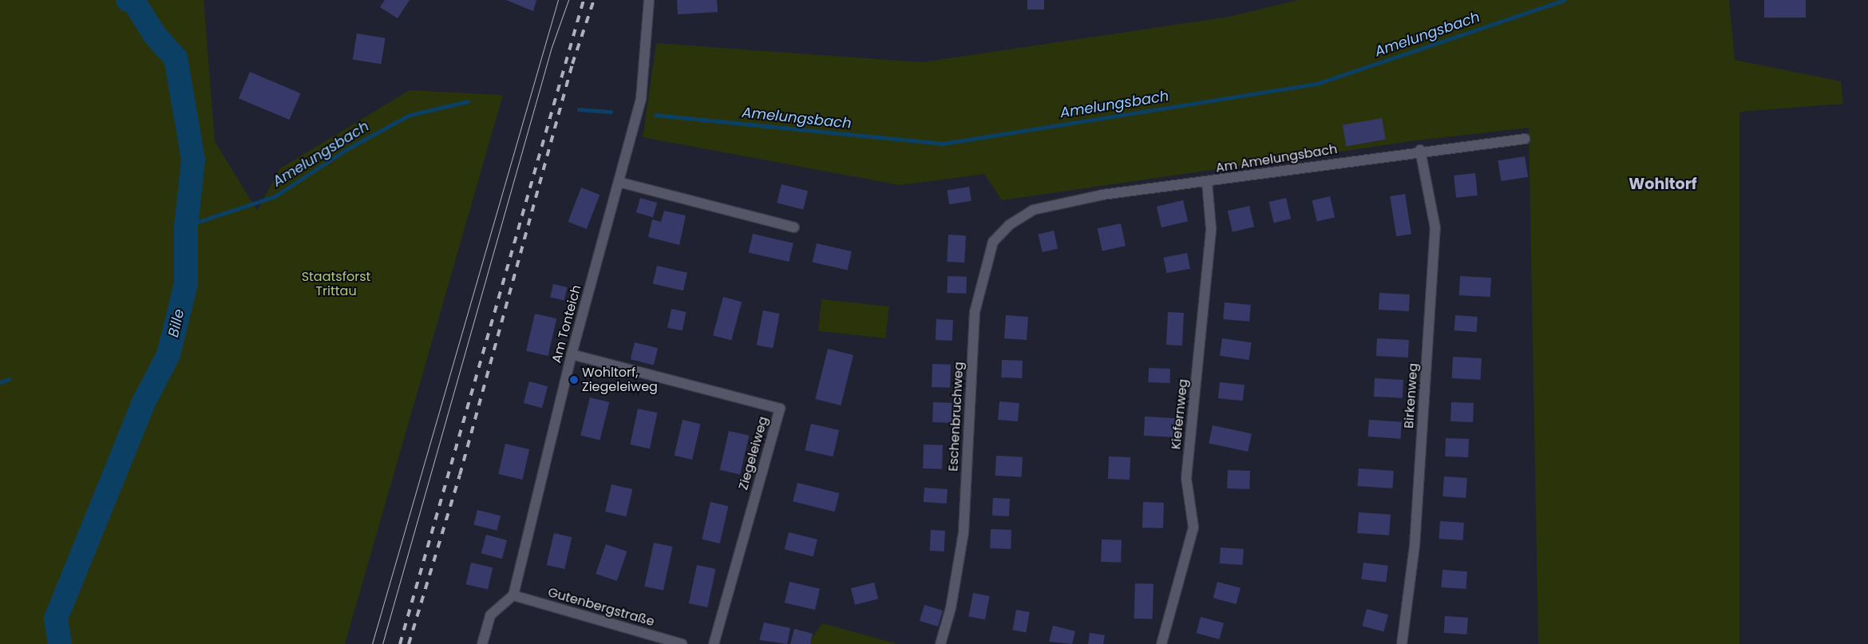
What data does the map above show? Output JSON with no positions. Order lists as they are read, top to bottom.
{
  "streets": {
    "street": [
      "Am Amelungsbach",
      "Am Tonteich",
      "Birkenweg",
      "Kiefernweg",
      "Eschenbruchweg",
      "Ziegeleiweg",
      "Gutenbergstraße"
    ]
  },
  "crossings": [
    ["Am Amelungsbach", "Birkenweg"],
    ["Am Amelungsbach", "Kiefernweg"],
    ["Am Amelungsbach", "Eschenbruchweg"],
    ["Am Tonteich", "Ziegeleiweg"],
    ["Am Tonteich", "Gutenbergstraße"]
  ],
  "districts": ["Wohltorf"],
  "water": ["Amelungsbach", "Bille"],
  "parks": ["Staatsforst Trittau"],
  "places": ["Wohltorf, Ziegeleiweg"]
}
